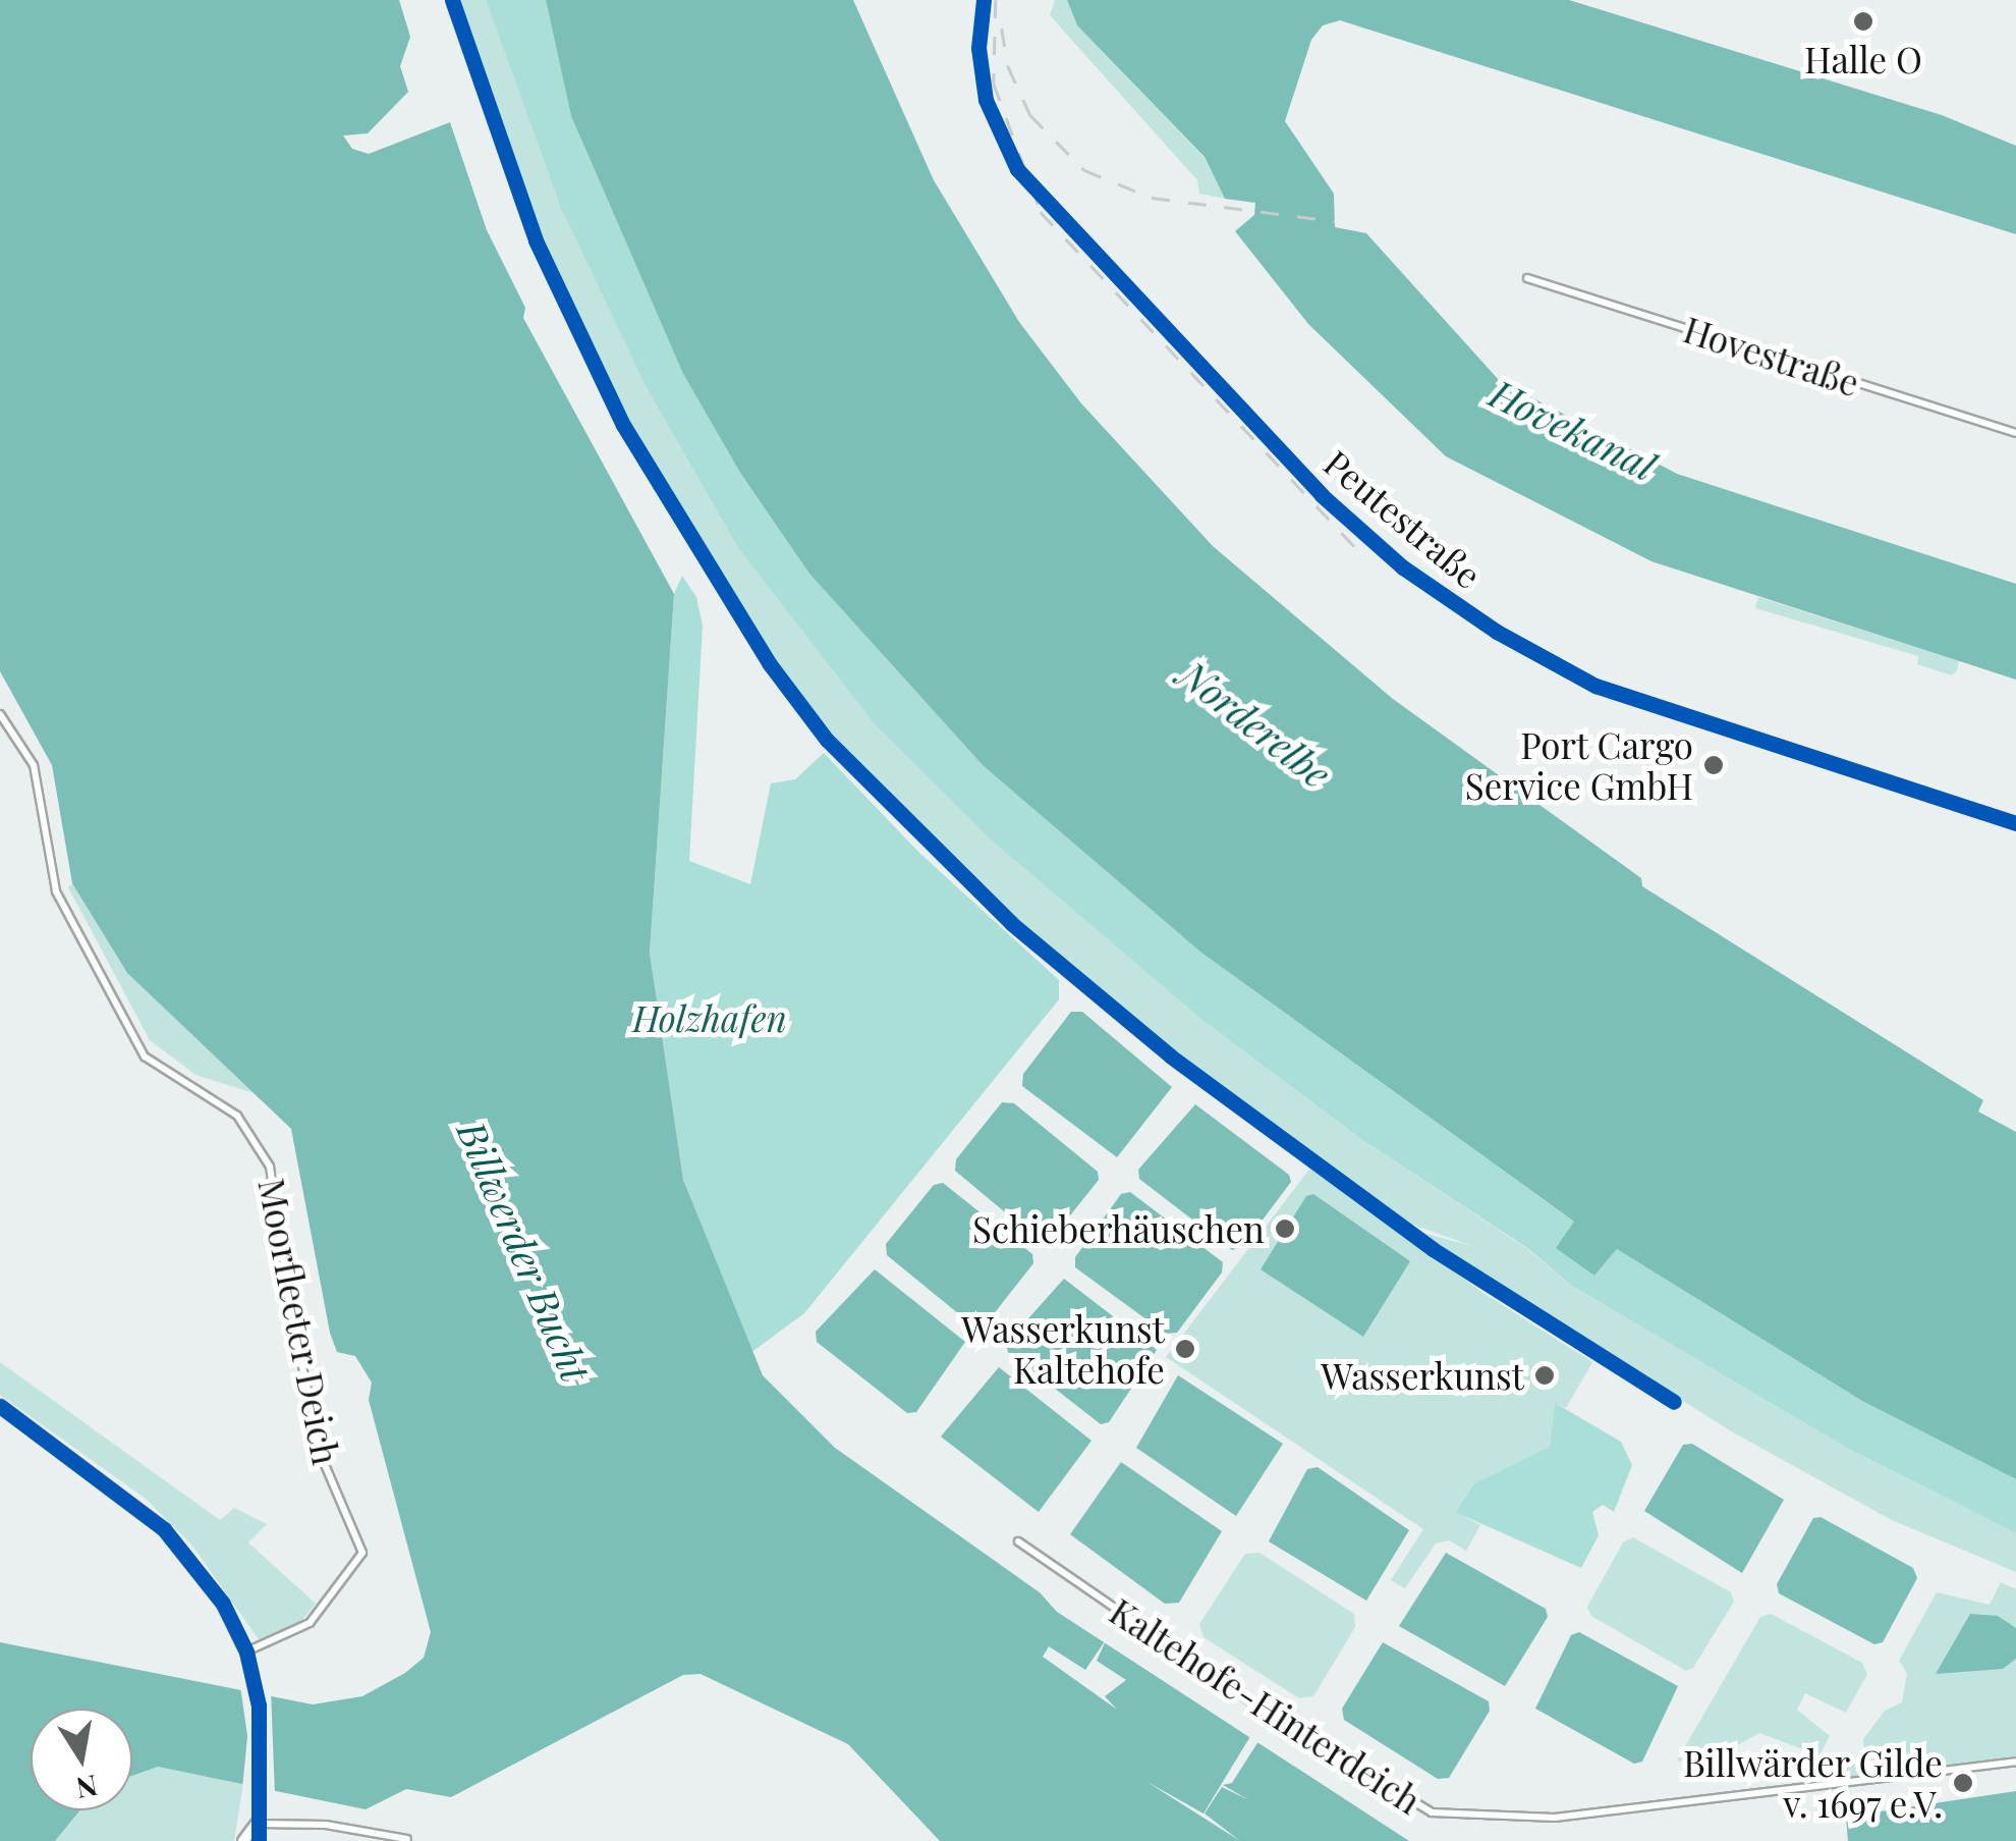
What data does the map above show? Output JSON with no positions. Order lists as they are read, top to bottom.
{
  "streets": {
    "street": [
      "Hovestraße",
      "Peutestraße",
      "Moorfleeter Deich",
      "Kaltehofe-Hinterdeich"
    ]
  },
  "water": ["Hovekanal", "Norderelbe", "Billwerder Bucht"],
  "parks": ["Holzhafen"],
  "places": [
    "Halle O",
    "Port Cargo Service GmbH",
    "Schieberhäuschen",
    "Wasserkunst Kaltehofe",
    "Wasserkunst",
    "Billwärder Gilde v. 1697 e.V."
  ],
  "north": "bottom"
}
